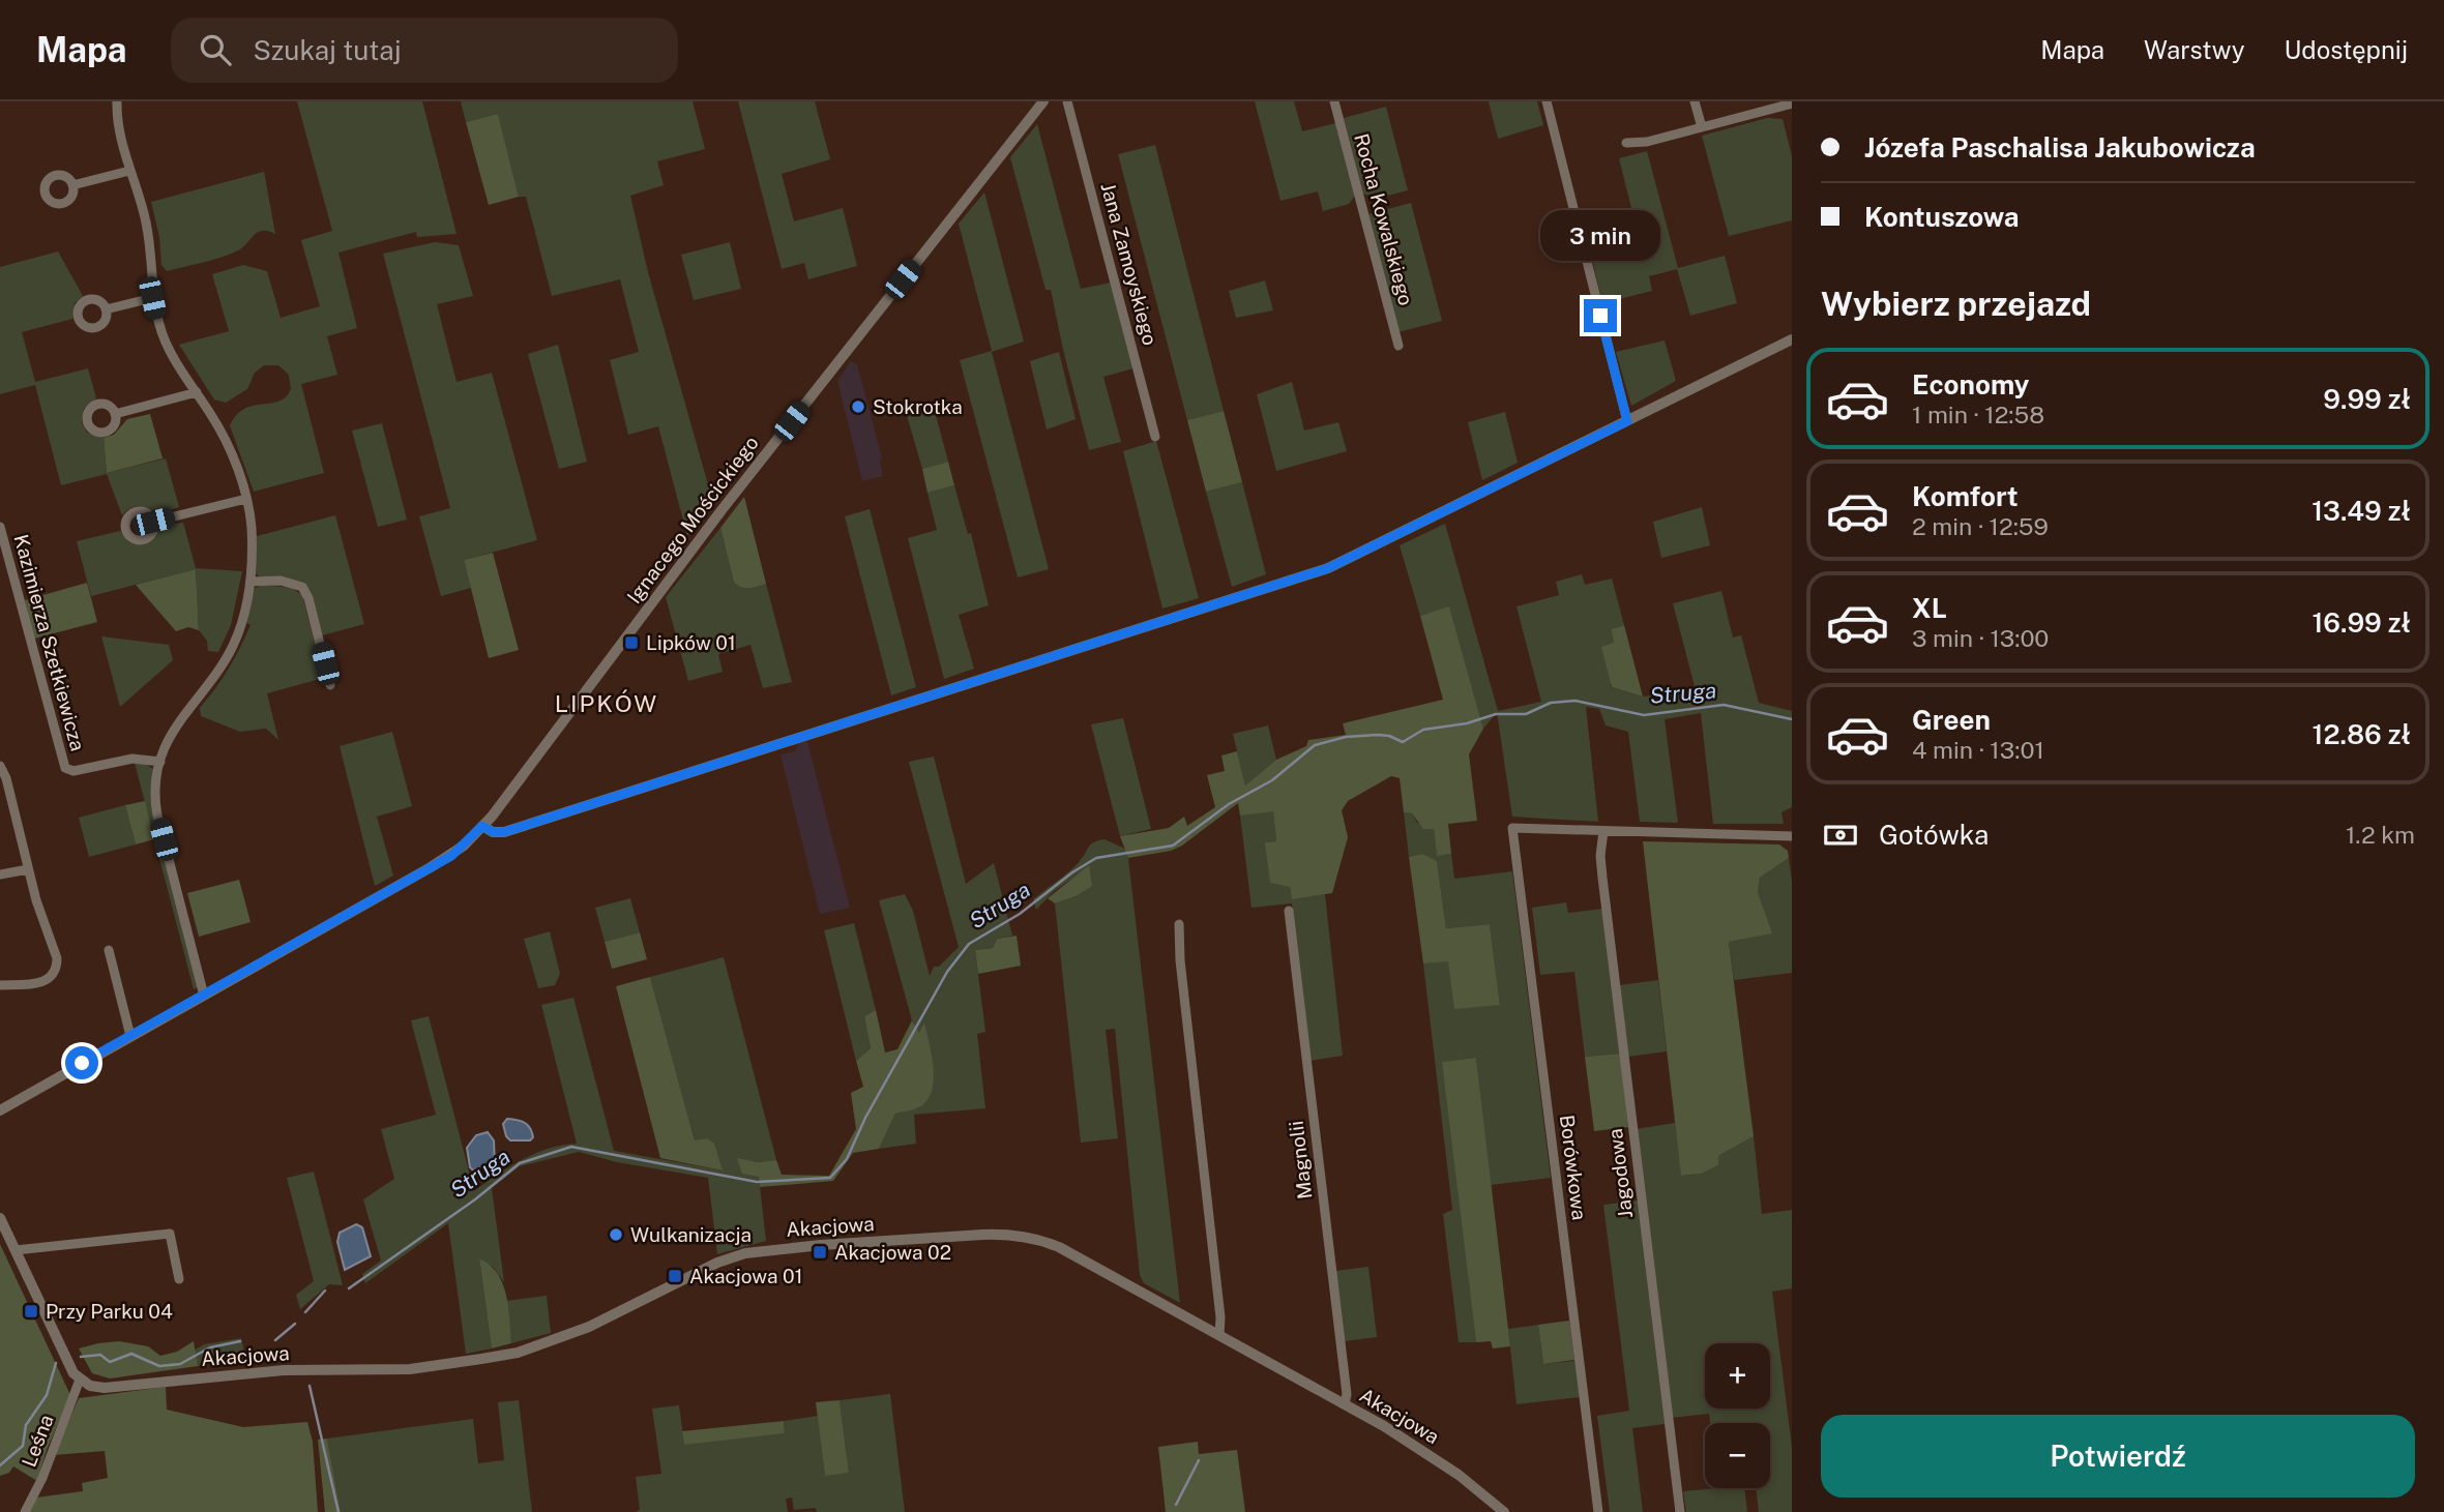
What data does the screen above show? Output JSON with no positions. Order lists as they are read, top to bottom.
{
  "streets": {
    "street": [
      "Rocha Kowalskiego",
      "Jana Zamoyskiego",
      "Ignacego Mościckiego",
      "Kazimierza Szetkiewicza",
      "Magnolii",
      "Borówkowa",
      "Jagodowa",
      "Akacjowa",
      "Leśna"
    ]
  },
  "crossings": [
    ["Magnolii", "Akacjowa"],
    ["Borówkowa", "Jagodowa"],
    ["Akacjowa", "Leśna"]
  ],
  "districts": ["LIPKÓW"],
  "water": ["Struga"],
  "places": {
    "other": ["Stokrotka", "Wulkanizacja"],
    "transit": [
      "Lipków 01",
      "Akacjowa 02",
      "Akacjowa 01",
      "Przy Parku 04"
    ]
  },
  "page": {
    "header": "Mapa",
    "search": "Szukaj tutaj",
    "nav": ["Mapa", "Warstwy", "Udostępnij"],
    "banner": ["Józefa Paschalisa Jakubowicza", "Kontuszowa"],
    "bubble": "3 min",
    "heading": "Wybierz przejazd",
    "list": [
      {
        "name": "Economy",
        "note": "1 min · 12:58",
        "value": "9.99 zł"
      },
      {
        "name": "Komfort",
        "note": "2 min · 12:59",
        "value": "13.49 zł"
      },
      {
        "name": "XL",
        "note": "3 min · 13:00",
        "value": "16.99 zł"
      },
      {
        "name": "Green",
        "note": "4 min · 13:01",
        "value": "12.86 zł"
      }
    ],
    "pay": ["Gotówka", "1.2 km"],
    "map_buttons": ["+", "−"],
    "buttons": "Potwierdź"
  }
}
